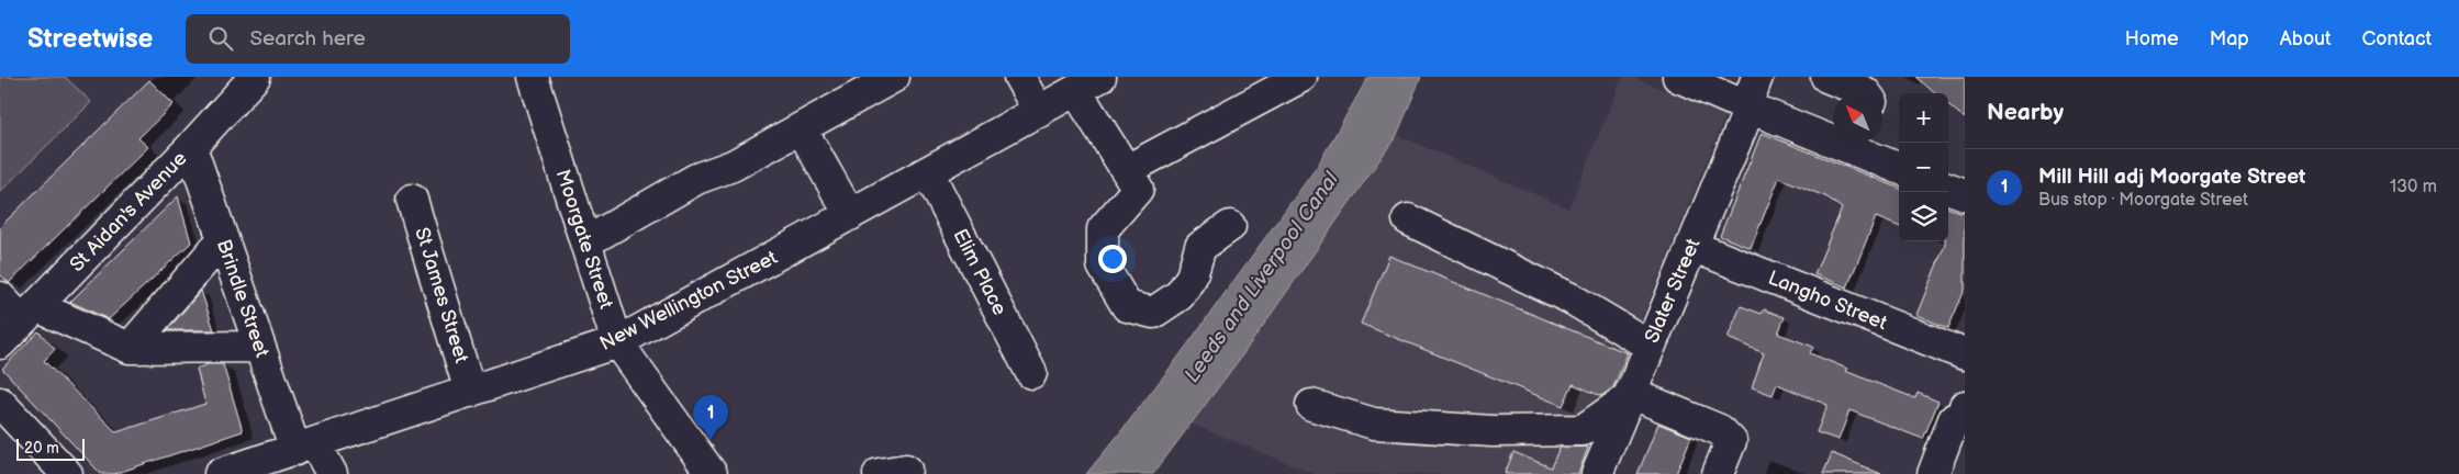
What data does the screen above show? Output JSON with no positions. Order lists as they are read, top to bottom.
{
  "streets": {
    "street": [
      "St Aidan's Avenue",
      "Moorgate Street",
      "Elim Place",
      "Slater Street",
      "St James Street",
      "Brindle Street",
      "New Wellington Street",
      "Langho Street"
    ]
  },
  "crossings": [
    ["St Aidan's Avenue", "Brindle Street"],
    ["Moorgate Street", "New Wellington Street"],
    ["Elim Place", "New Wellington Street"],
    ["Slater Street", "Langho Street"],
    ["St James Street", "New Wellington Street"],
    ["Brindle Street", "New Wellington Street"]
  ],
  "water": ["Leeds and Liverpool Canal"],
  "scale_bar": "20 m",
  "north": "top left",
  "page": {
    "header": "Streetwise",
    "search": "Search here",
    "nav": [
      "Home",
      "Map",
      "About",
      "Contact"
    ],
    "heading": "Nearby",
    "map_buttons": ["+", "−"],
    "list": [
      {
        "mark": "1",
        "name": "Mill Hill adj Moorgate Street",
        "note": "Bus stop · Moorgate Street",
        "value": "130 m"
      }
    ],
    "pins": "1",
    "scale": "20 m"
  }
}
